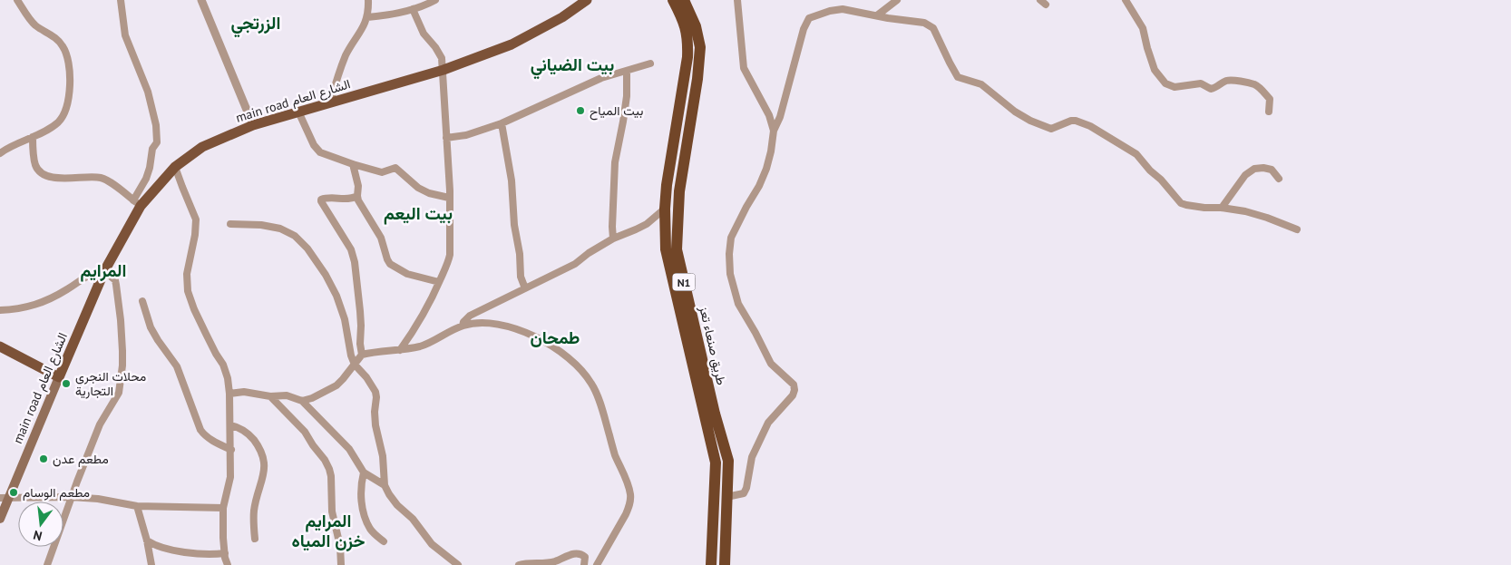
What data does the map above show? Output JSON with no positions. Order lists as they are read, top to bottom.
{
  "streets": {
    "highway": ["N1", "طريق صنعاء تعز"],
    "main road": ["main road الشارع العام"]
  },
  "districts": [
    "الزرتجي",
    "بيت الضياني",
    "بيت اليعم",
    "المرايم",
    "طمحان",
    "المرايم خزن المياه"
  ],
  "places": [
    "بيت المياح",
    "محلات النجري التجارية",
    "مطعم عدن",
    "مطعم الوسام"
  ],
  "north": "bottom"
}
